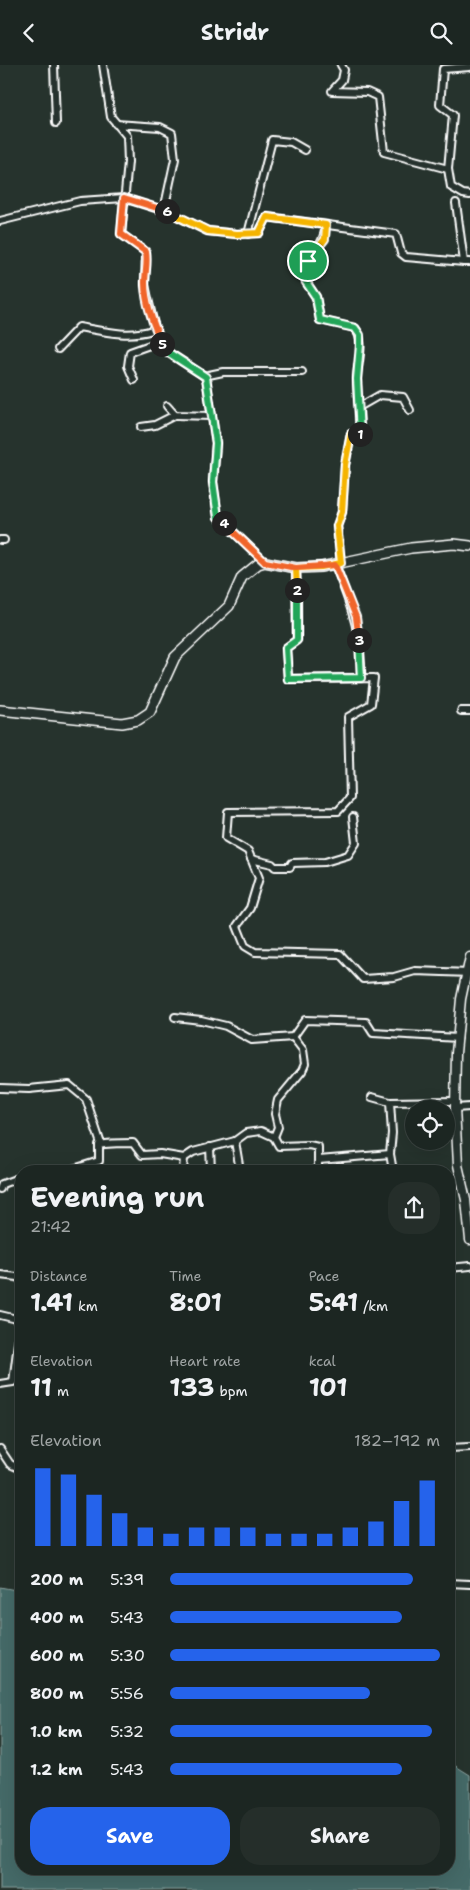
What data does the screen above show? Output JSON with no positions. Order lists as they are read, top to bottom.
{
  "page": {
    "header": "Stridr",
    "pins": [
      "6",
      "5",
      "1",
      "4",
      "2",
      "3"
    ],
    "heading": ["Evening run", "21:42"],
    "stats": [
      ["Distance", "1.41 km"],
      ["Time", "8:01"],
      ["Pace", "5:41 /km"],
      ["Elevation", "11 m"],
      ["Heart rate", "133 bpm"],
      ["kcal", "101"]
    ],
    "chart": ["Elevation", "182–192 m"],
    "list": [
      {
        "name": "200 m",
        "note": "5:39"
      },
      {
        "name": "400 m",
        "note": "5:43"
      },
      {
        "name": "600 m",
        "note": "5:30"
      },
      {
        "name": "800 m",
        "note": "5:56"
      },
      {
        "name": "1.0 km",
        "note": "5:32"
      },
      {
        "name": "1.2 km",
        "note": "5:43"
      }
    ],
    "buttons": ["Save", "Share"]
  }
}
